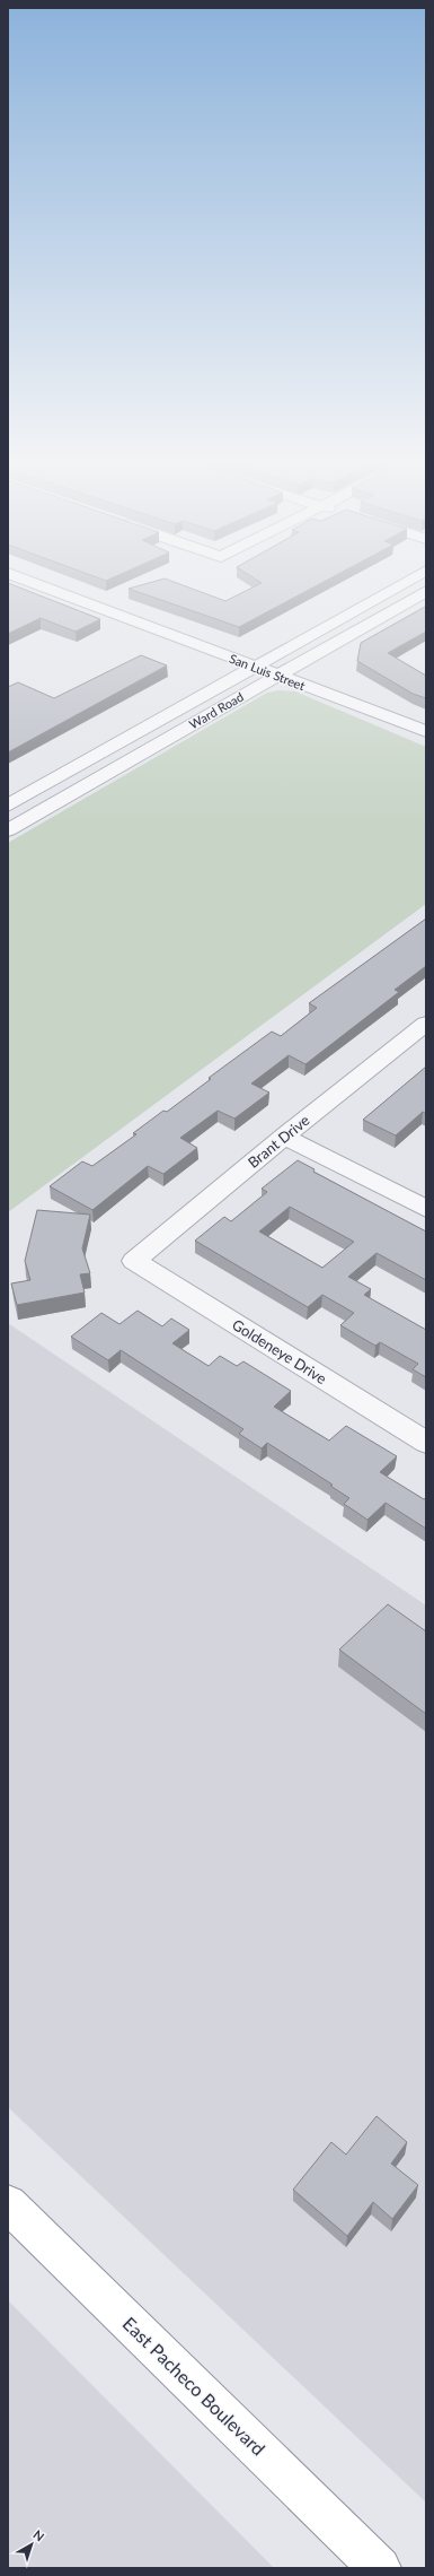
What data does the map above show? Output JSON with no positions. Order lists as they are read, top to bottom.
{
  "streets": {
    "highway": ["East Pacheco Boulevard"],
    "street": [
      "San Luis Street",
      "Ward Road",
      "Brant Drive",
      "Goldeneye Drive"
    ]
  },
  "crossings": [
    ["San Luis Street", "Ward Road"],
    ["Brant Drive", "Goldeneye Drive"]
  ],
  "north": "top right"
}
